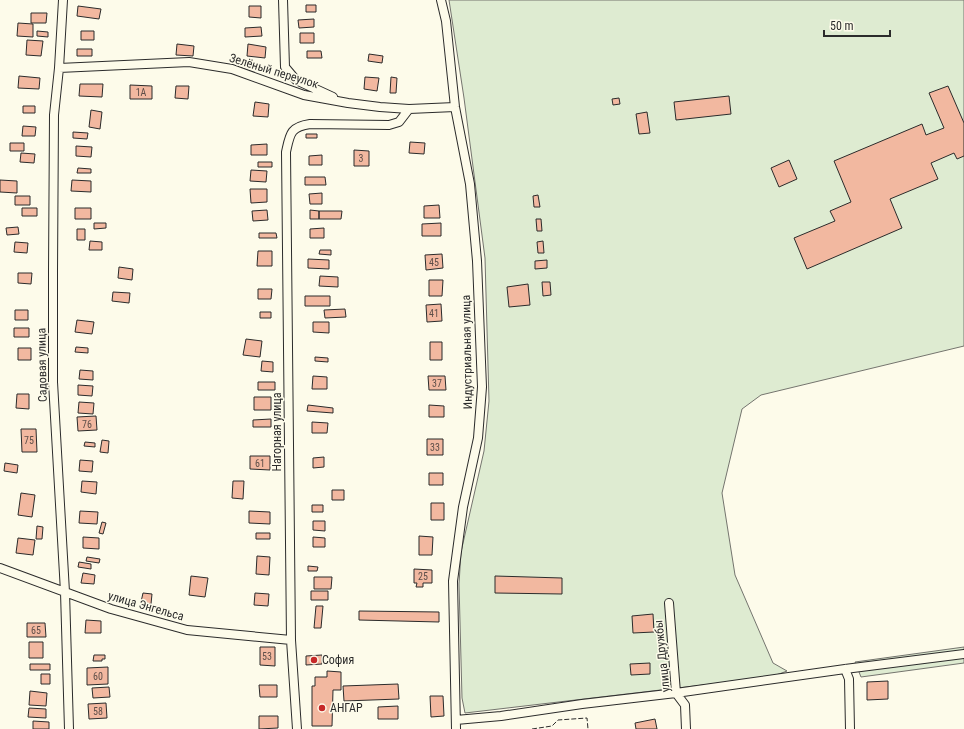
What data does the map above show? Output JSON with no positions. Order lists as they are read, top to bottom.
{
  "streets": {
    "street": [
      "Зелёный переулок",
      "Индустриальная улица",
      "Садовая улица",
      "Нагорная улица",
      "улица Энгельса",
      "улица Дружбы"
    ]
  },
  "crossings": [
    ["Зелёный переулок", "Индустриальная улица"],
    ["Зелёный переулок", "Садовая улица"],
    ["Зелёный переулок", "Нагорная улица"],
    ["Садовая улица", "улица Энгельса"],
    ["Нагорная улица", "улица Энгельса"]
  ],
  "places": ["София", "АНГАР"],
  "house_numbers": [
    "1А",
    "3",
    "45",
    "41",
    "37",
    "76",
    "75",
    "33",
    "61",
    "25",
    "65",
    "53",
    "60",
    "58"
  ],
  "scale_bar": "50 m"
}
